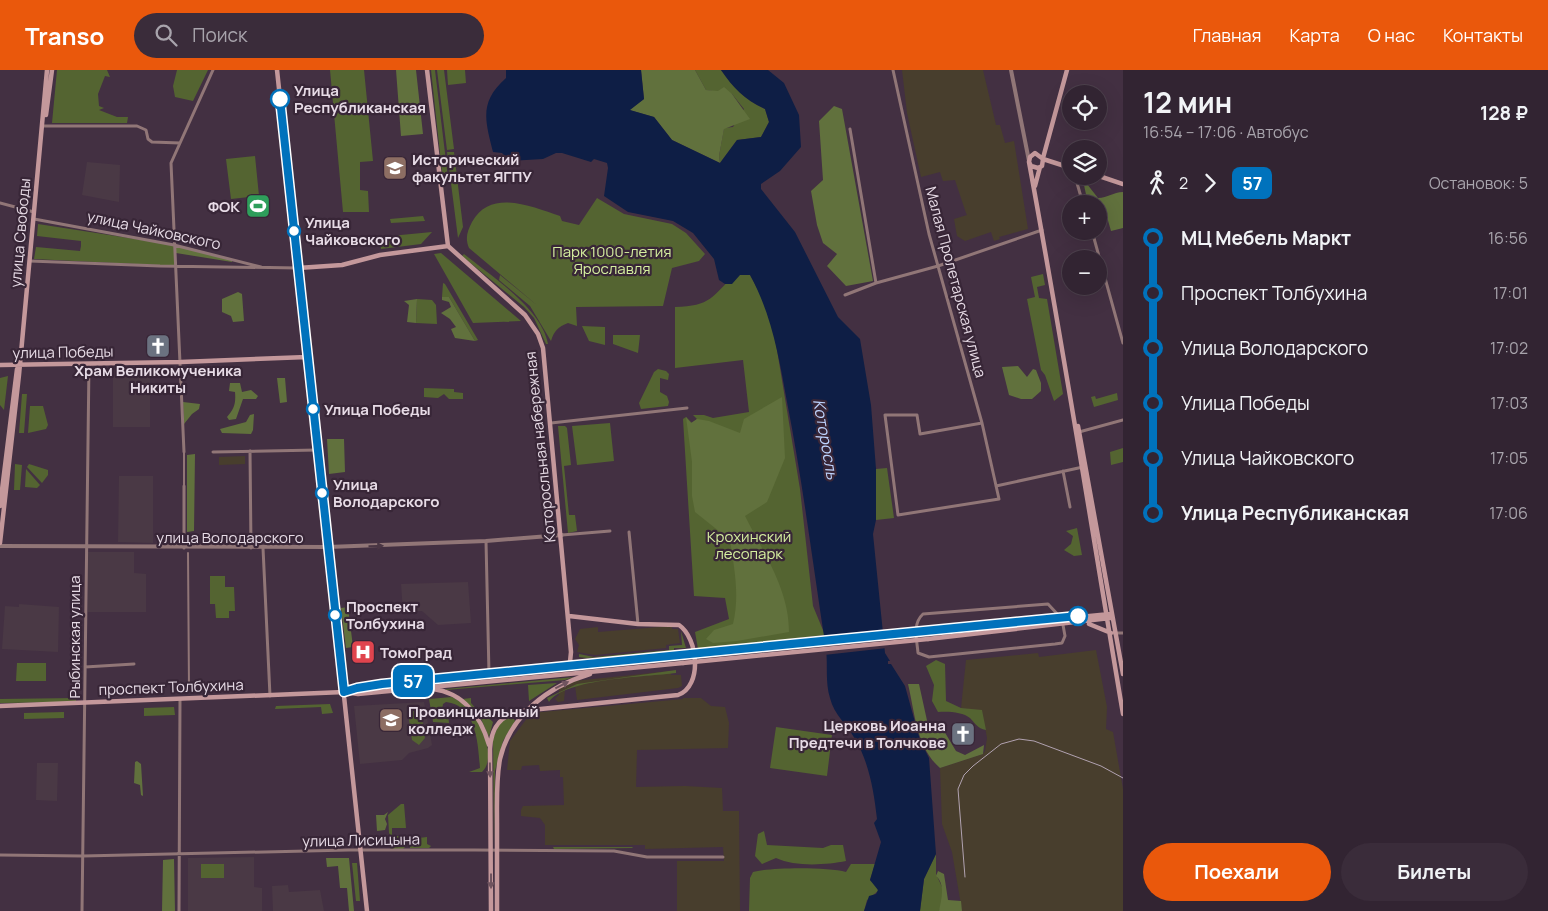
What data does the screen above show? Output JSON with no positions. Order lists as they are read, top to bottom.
{
  "streets": {
    "main road": [
      "улица Чайковского",
      "улица Свободы",
      "улица Победы",
      "Которосльная набережная",
      "проспект Толбухина"
    ],
    "street": [
      "Малая Пролетарская улица",
      "улица Володарского",
      "Рыбинская улица",
      "улица Лисицына"
    ]
  },
  "crossings": [
    ["улица Чайковского", "улица Свободы"],
    ["улица Чайковского", "Которосльная набережная"],
    ["улица Свободы", "улица Победы"],
    ["улица Свободы", "улица Володарского"],
    ["улица Победы", "Рыбинская улица"],
    ["Которосльная набережная", "улица Володарского"],
    ["улица Володарского", "Рыбинская улица"],
    ["Рыбинская улица", "проспект Толбухина"],
    ["Рыбинская улица", "улица Лисицына"]
  ],
  "water": ["Которосль"],
  "parks": ["Парк 1000-летия Ярославля", "Крохинский лесопарк"],
  "places": {
    "other": [
      "Улица Республиканская",
      "Улица Чайковского",
      "Улица Победы",
      "Улица Володарского",
      "Проспект Толбухина"
    ],
    "school or university": ["Исторический факультет ЯГПУ", "Провинциальный колледж"],
    "sports": ["ФОК"],
    "church": ["Храм Великомученика Никиты", "Церковь Иоанна Предтечи в Толчкове"],
    "hospital": ["ТомоГрад"]
  },
  "lines": ["bus line 57"],
  "page": {
    "header": "Transo",
    "search": "Поиск",
    "nav": [
      "Главная",
      "Карта",
      "О нас",
      "Контакты"
    ],
    "on_map": "57",
    "heading": ["12 мин", "16:54 – 17:06 · Автобус", "128 ₽"],
    "map_buttons": ["+", "−"],
    "legs": ["2", "57", "Остановок: 5"],
    "list": [
      {
        "name": "МЦ Мебель Маркт",
        "value": "16:56"
      },
      {
        "name": "Проспект Толбухина",
        "value": "17:01"
      },
      {
        "name": "Улица Володарского",
        "value": "17:02"
      },
      {
        "name": "Улица Победы",
        "value": "17:03"
      },
      {
        "name": "Улица Чайковского",
        "value": "17:05"
      },
      {
        "name": "Улица Республиканская",
        "value": "17:06"
      }
    ],
    "buttons": ["Поехали", "Билеты"]
  }
}
